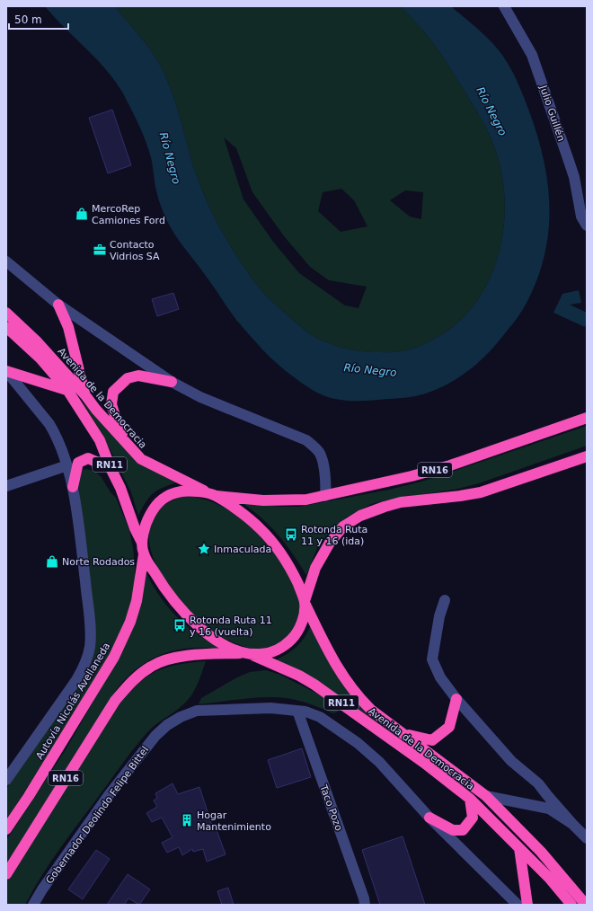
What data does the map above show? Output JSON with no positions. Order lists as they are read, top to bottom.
{
  "streets": {
    "highway": [
      "Avenida de la Democracia",
      "RN11",
      "RN16",
      "Autovía Nicolás Avellaneda"
    ],
    "street": ["Julio Guillén", "Taco Pozo", "Gobernador Deolindo Felipe Bittel"]
  },
  "crossings": [
    ["Avenida de la Democracia", "RN11"],
    ["Avenida de la Democracia", "RN16"],
    ["RN11", "RN16"],
    ["RN11", "Autovía Nicolás Avellaneda"],
    ["Taco Pozo", "Gobernador Deolindo Felipe Bittel"]
  ],
  "water": ["Río Negro"],
  "places": {
    "shop": ["MercoRep Camiones Ford", "Norte Rodados"],
    "office": ["Contacto Vidrios SA"],
    "bus stop": ["Rotonda Ruta 11 y 16 (ida)", "Rotonda Ruta 11 y 16 (vuelta)"],
    "place": ["Inmaculada"],
    "building": ["Hogar Mantenimiento"]
  },
  "scale_bar": "50 m"
}
